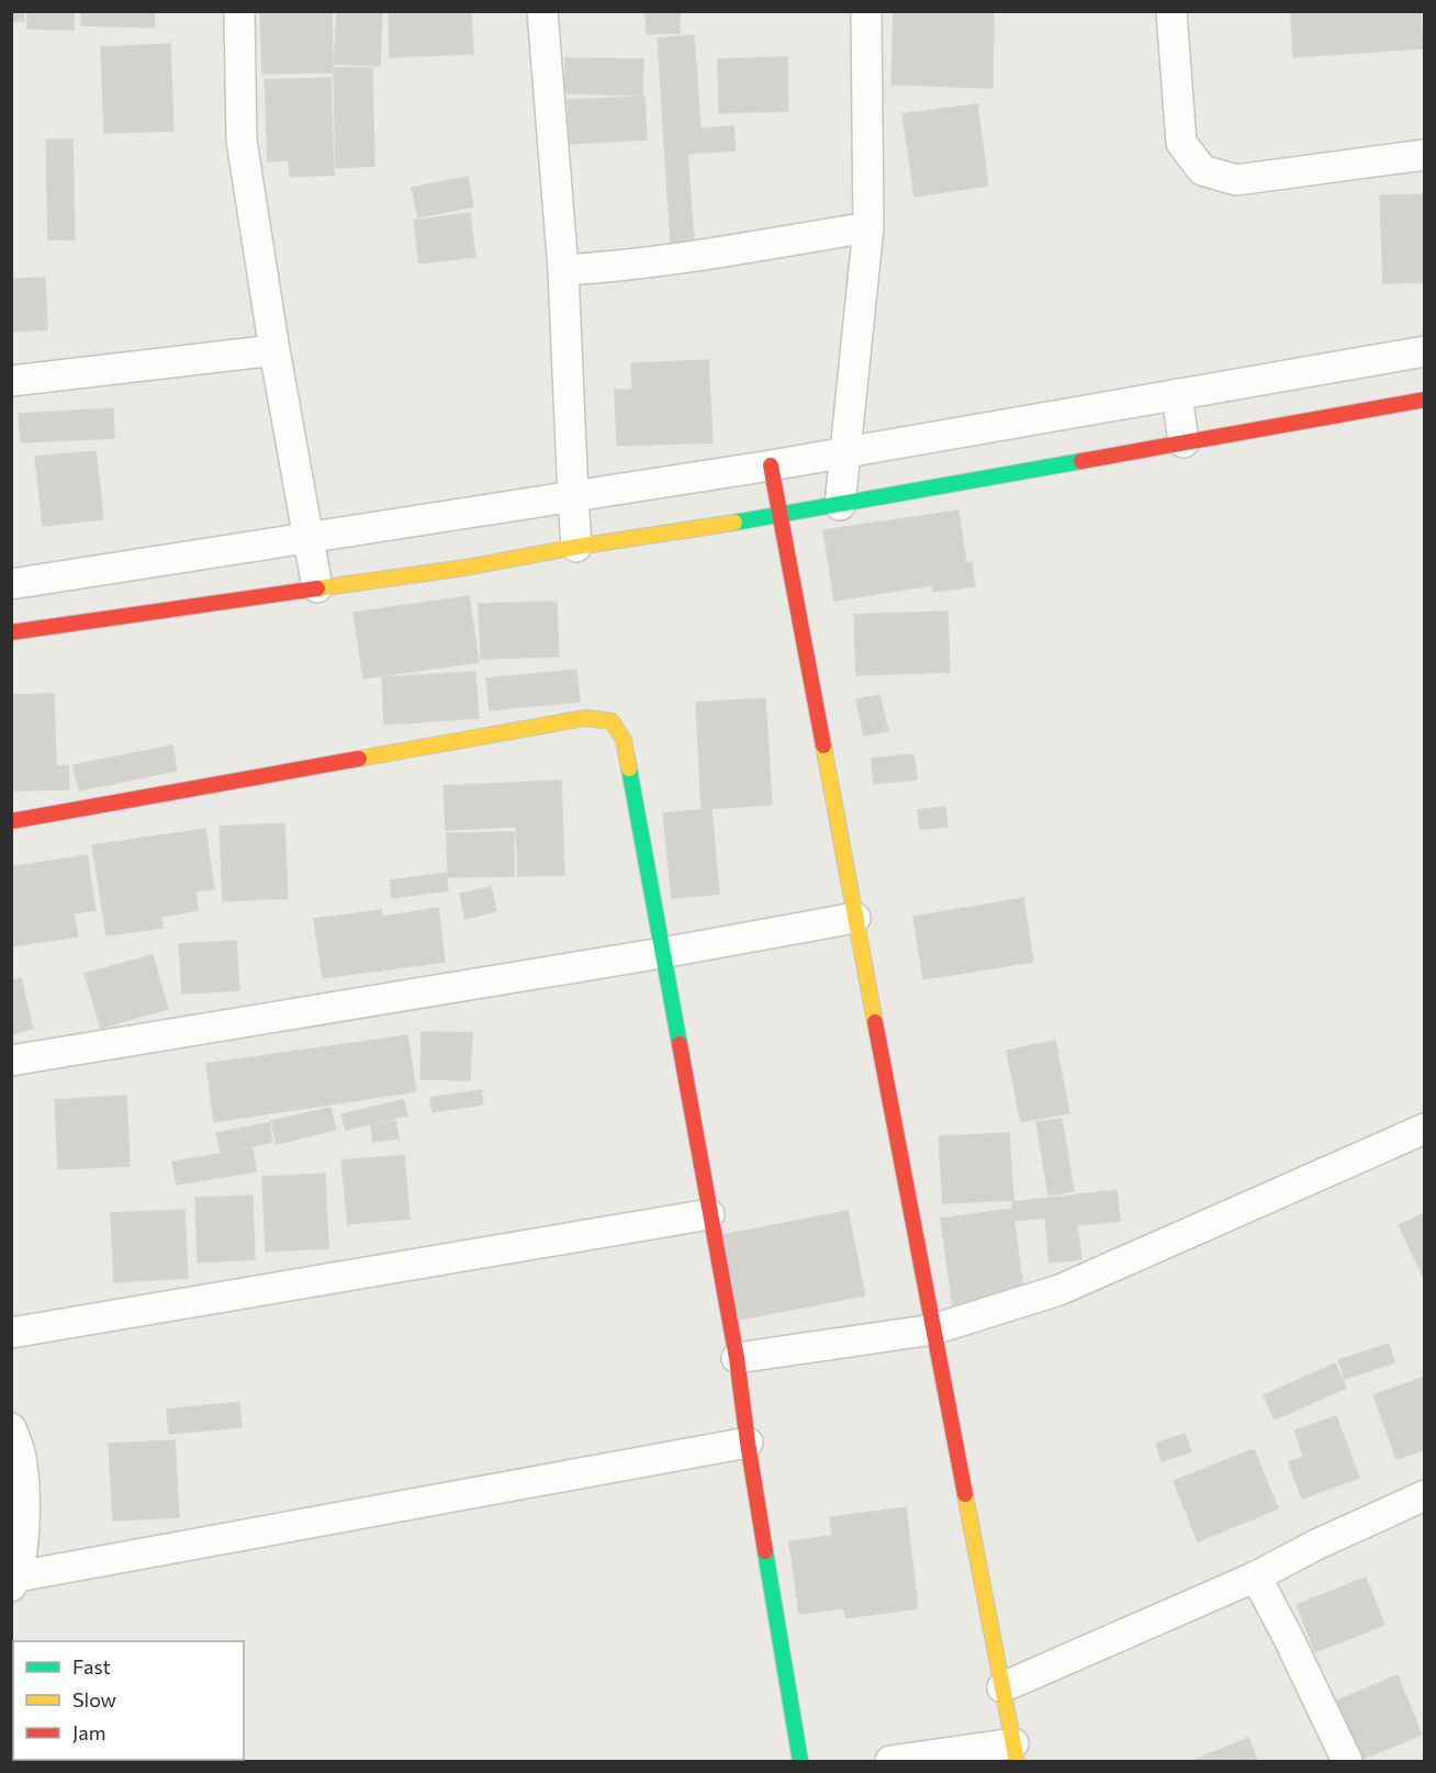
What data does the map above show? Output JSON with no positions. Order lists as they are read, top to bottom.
{
  "legend": ["Fast", "Slow", "Jam"]
}
